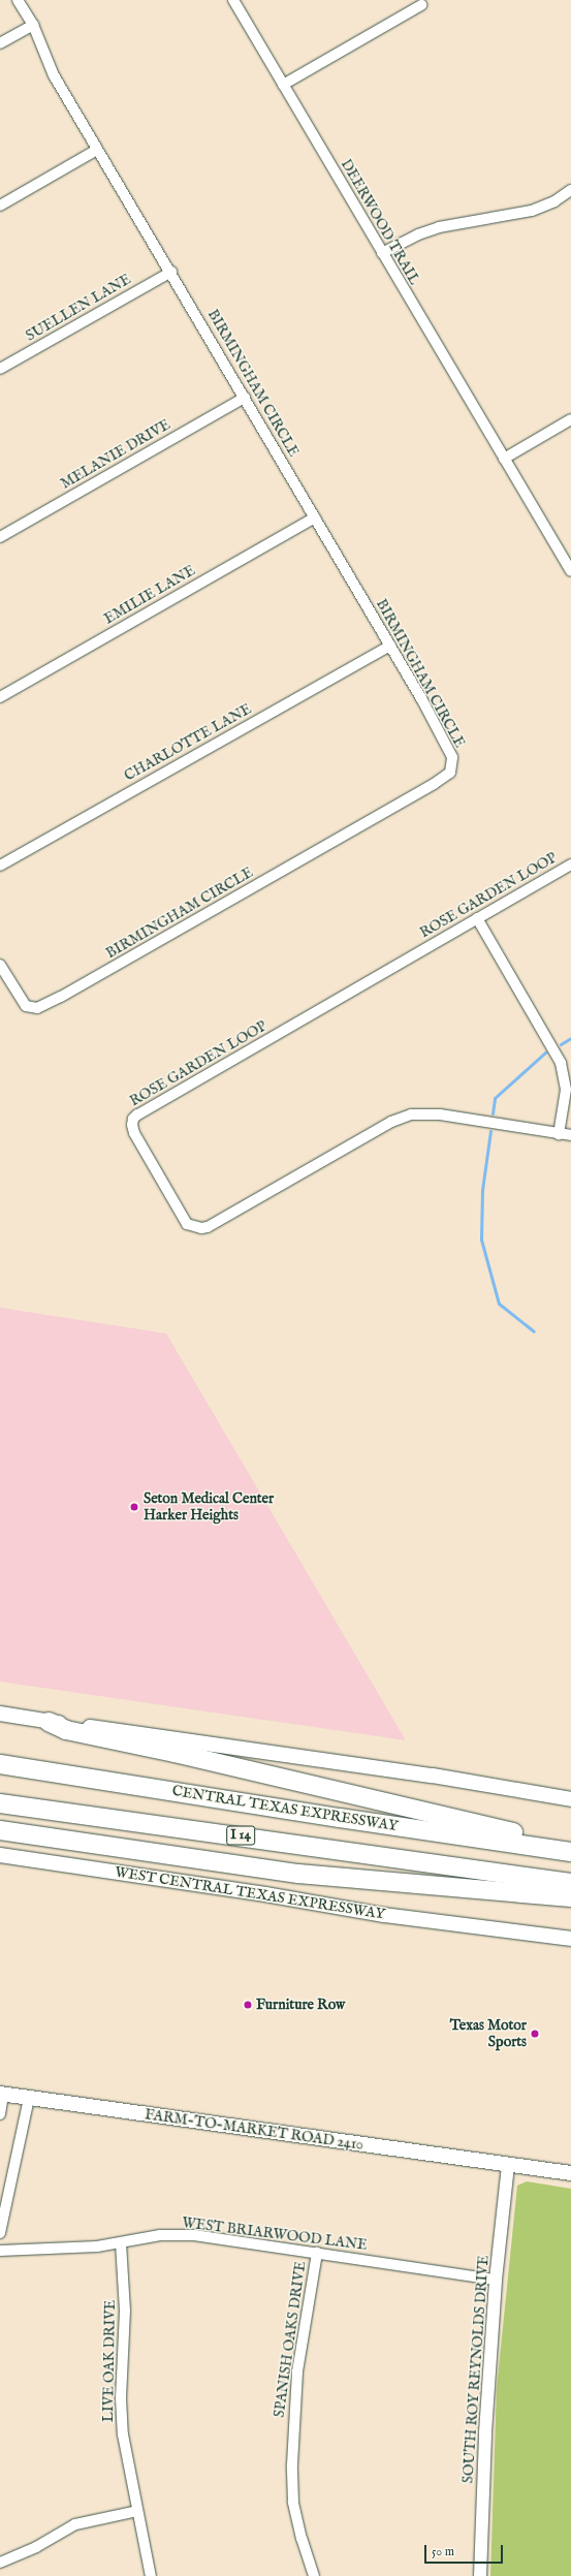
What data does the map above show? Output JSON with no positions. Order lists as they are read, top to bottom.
{
  "streets": {
    "highway": ["CENTRAL TEXAS EXPRESSWAY", "I 14"],
    "main road": ["WEST CENTRAL TEXAS EXPRESSWAY", "FARM-TO-MARKET ROAD 2410"],
    "street": [
      "DEERWOOD TRAIL",
      "SUELLEN LANE",
      "BIRMINGHAM CIRCLE",
      "MELANIE DRIVE",
      "EMILIE LANE",
      "CHARLOTTE LANE",
      "ROSE GARDEN LOOP",
      "WEST BRIARWOOD LANE",
      "SPANISH OAKS DRIVE",
      "LIVE OAK DRIVE",
      "SOUTH ROY REYNOLDS DRIVE"
    ]
  },
  "crossings": [
    ["SUELLEN LANE", "BIRMINGHAM CIRCLE"],
    ["BIRMINGHAM CIRCLE", "MELANIE DRIVE"],
    ["BIRMINGHAM CIRCLE", "EMILIE LANE"],
    ["BIRMINGHAM CIRCLE", "CHARLOTTE LANE"],
    ["FARM-TO-MARKET ROAD 2410", "SOUTH ROY REYNOLDS DRIVE"],
    ["WEST BRIARWOOD LANE", "SPANISH OAKS DRIVE"],
    ["WEST BRIARWOOD LANE", "LIVE OAK DRIVE"],
    ["WEST BRIARWOOD LANE", "SOUTH ROY REYNOLDS DRIVE"]
  ],
  "places": ["Seton Medical Center Harker Heights", "Furniture Row", "Texas Motor Sports"],
  "scale_bar": "50 m"
}
